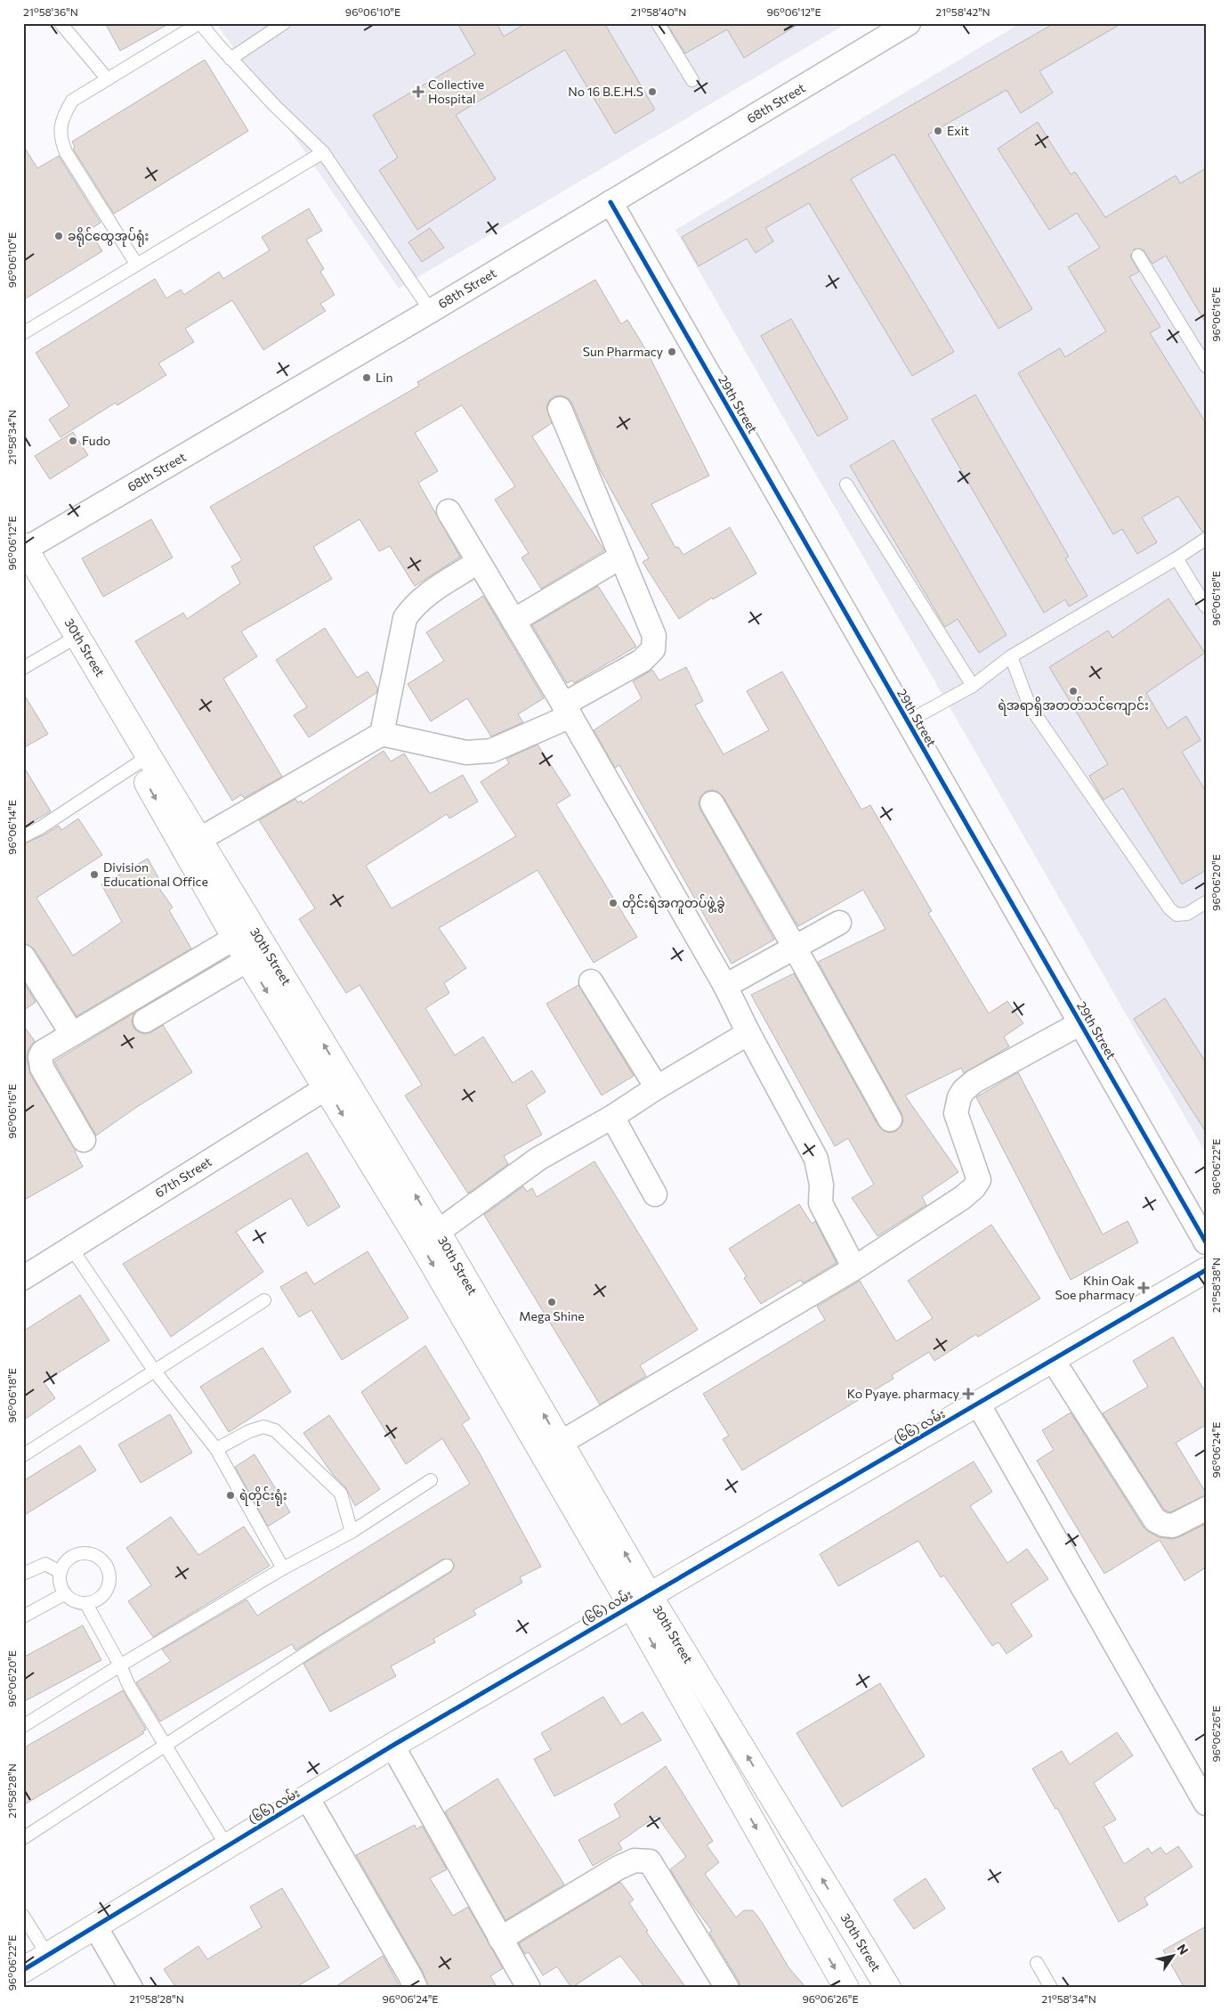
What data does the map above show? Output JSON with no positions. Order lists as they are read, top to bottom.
{
  "streets": {
    "main road": ["30th Street", "(၆၆) လမ်း"],
    "street": ["68th Street", "29th Street", "67th Street"]
  },
  "crossings": [
    ["68th Street", "29th Street"],
    ["68th Street", "30th Street"],
    ["30th Street", "67th Street"],
    ["30th Street", "(၆၆) လမ်း"]
  ],
  "places": {
    "health": ["Collective Hospital", "Khin Oak Soe pharmacy", "Ko Pyaye. pharmacy"],
    "other": [
      "No 16 B.E.H.S",
      "Exit",
      "ခရိုင်ထွေအုပ်ရုံး",
      "Sun Pharmacy",
      "Lin",
      "Fudo",
      "ရဲအရာရှိအတတ်သင်ကျောင်း",
      "Division Educational Office",
      "တိုင်းရဲအကူတပ်ဖွဲ့ခွဲ",
      "Mega Shine",
      "ရဲတိုင်းရုံး"
    ]
  },
  "north": "top right",
  "coordinates": [
    "21°58'36\"N",
    "96°06'10\"E",
    "21°58'40\"N",
    "96°06'12\"E",
    "21°58'42\"N",
    "96°06'16\"E",
    "21°58'34\"N",
    "96°06'18\"E",
    "96°06'14\"E",
    "96°06'20\"E",
    "96°06'22\"E",
    "21°58'38\"N",
    "96°06'24\"E",
    "96°06'26\"E",
    "21°58'28\"N"
  ]
}
